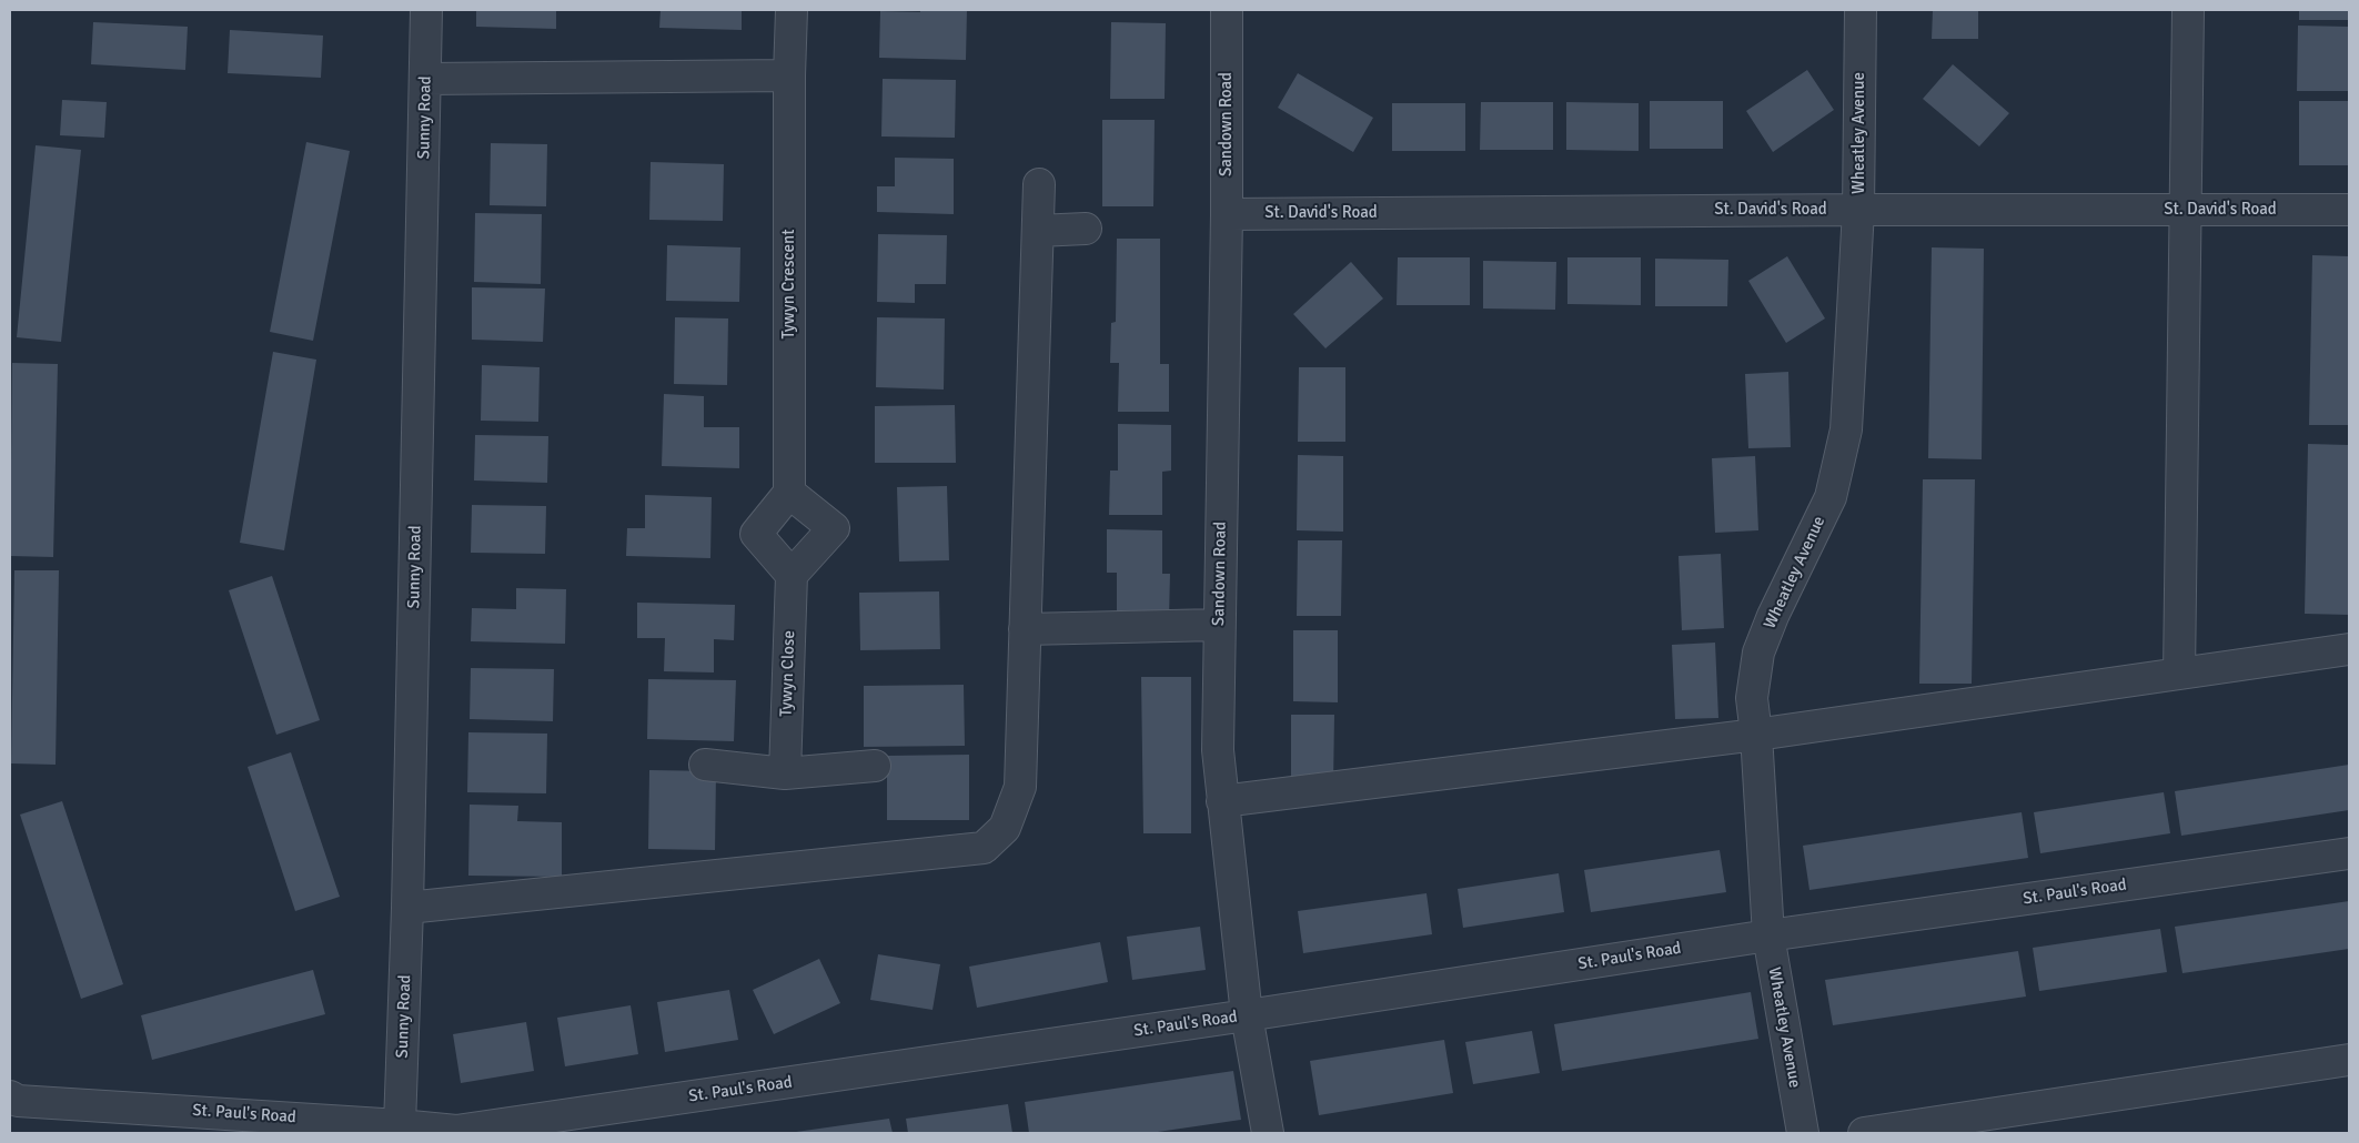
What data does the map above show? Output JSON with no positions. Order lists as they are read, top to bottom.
{
  "streets": {
    "street": [
      "Sunny Road",
      "Sandown Road",
      "Wheatley Avenue",
      "St. David's Road",
      "Tywyn Crescent",
      "Tywyn Close",
      "St. Paul's Road"
    ]
  },
  "crossings": [
    ["Sunny Road", "St. Paul's Road"],
    ["Sandown Road", "St. David's Road"],
    ["Sandown Road", "St. Paul's Road"],
    ["Wheatley Avenue", "St. David's Road"],
    ["Wheatley Avenue", "St. Paul's Road"]
  ]
}
